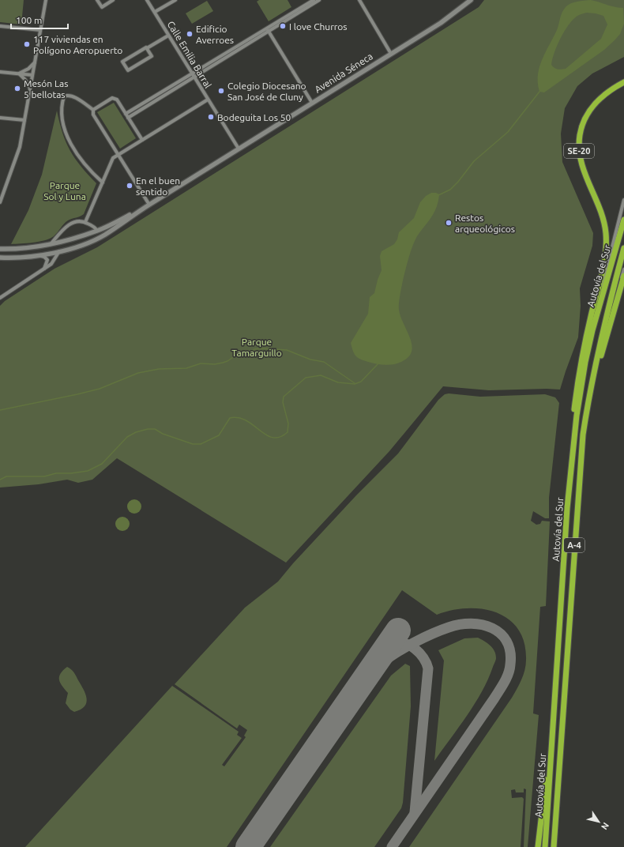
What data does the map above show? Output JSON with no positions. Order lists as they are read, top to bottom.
{
  "streets": {
    "highway": ["SE-20", "Autovía del Sur", "A-4"],
    "street": ["Calle Emilia Barral", "Avenida Séneca"]
  },
  "crossings": [
    ["Calle Emilia Barral", "Avenida Séneca"],
    ["SE-20", "Autovía del Sur"]
  ],
  "parks": ["Parque Sol y Luna", "Parque Tamarguillo"],
  "places": [
    "I love Churros",
    "Edificio Averroes",
    "117 viviendas en Polígono Aeropuerto",
    "Mesón Las 5 bellotas",
    "Colegio Diocesano San José de Cluny",
    "Bodeguita Los 50",
    "En el buen sentido",
    "Restos arqueológicos"
  ],
  "scale_bar": "100 m",
  "north": "bottom right"
}
